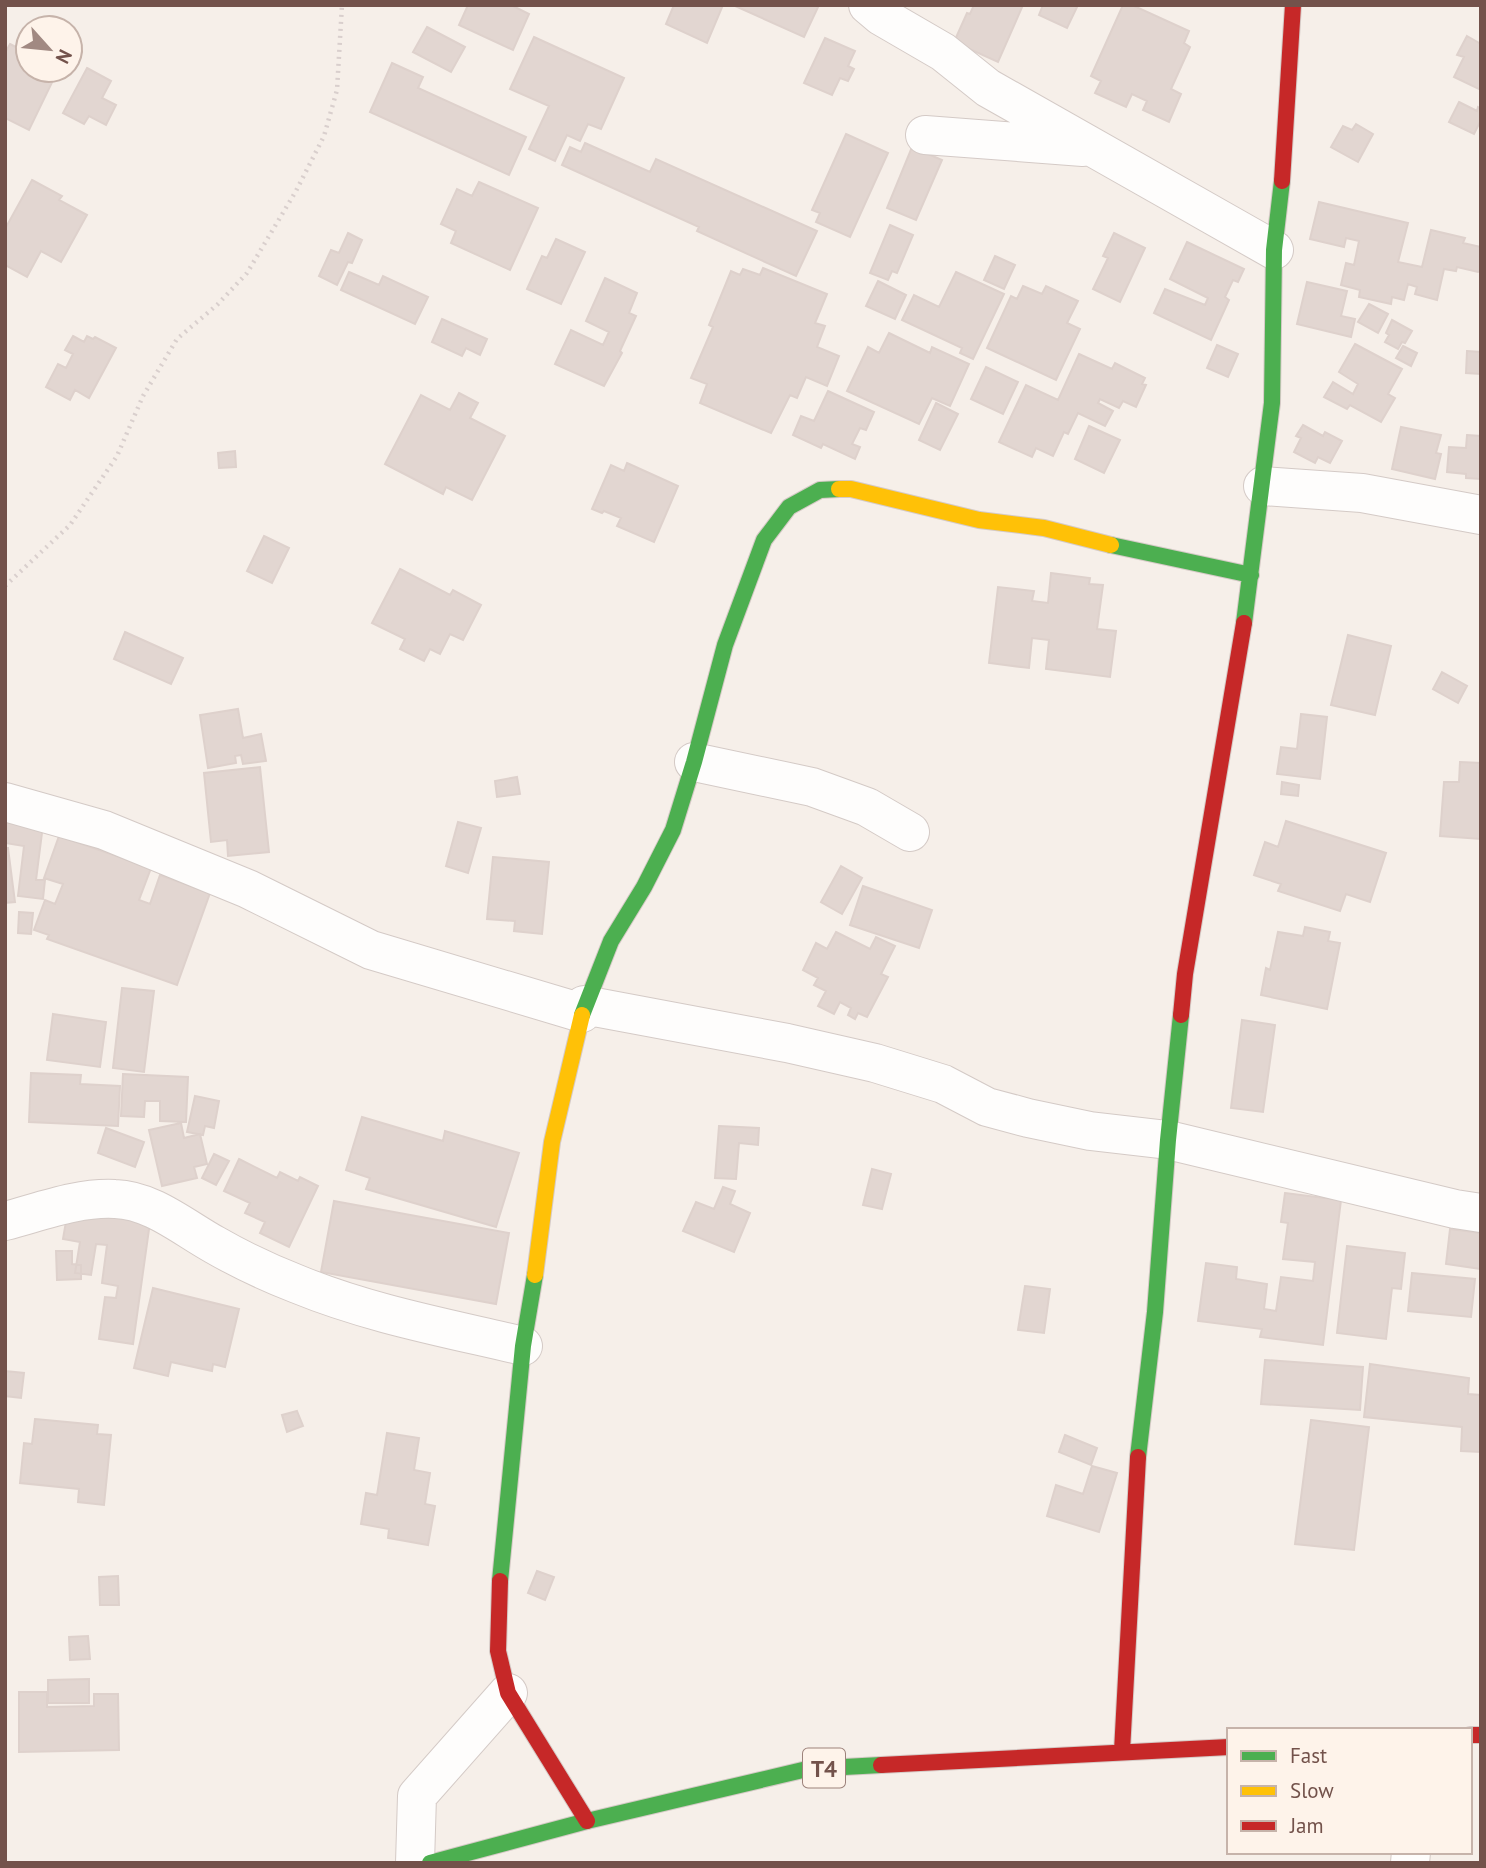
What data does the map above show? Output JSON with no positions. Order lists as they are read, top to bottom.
{
  "streets": {
    "main road": ["T4"]
  },
  "legend": ["Fast", "Slow", "Jam"],
  "north": "bottom right"
}
